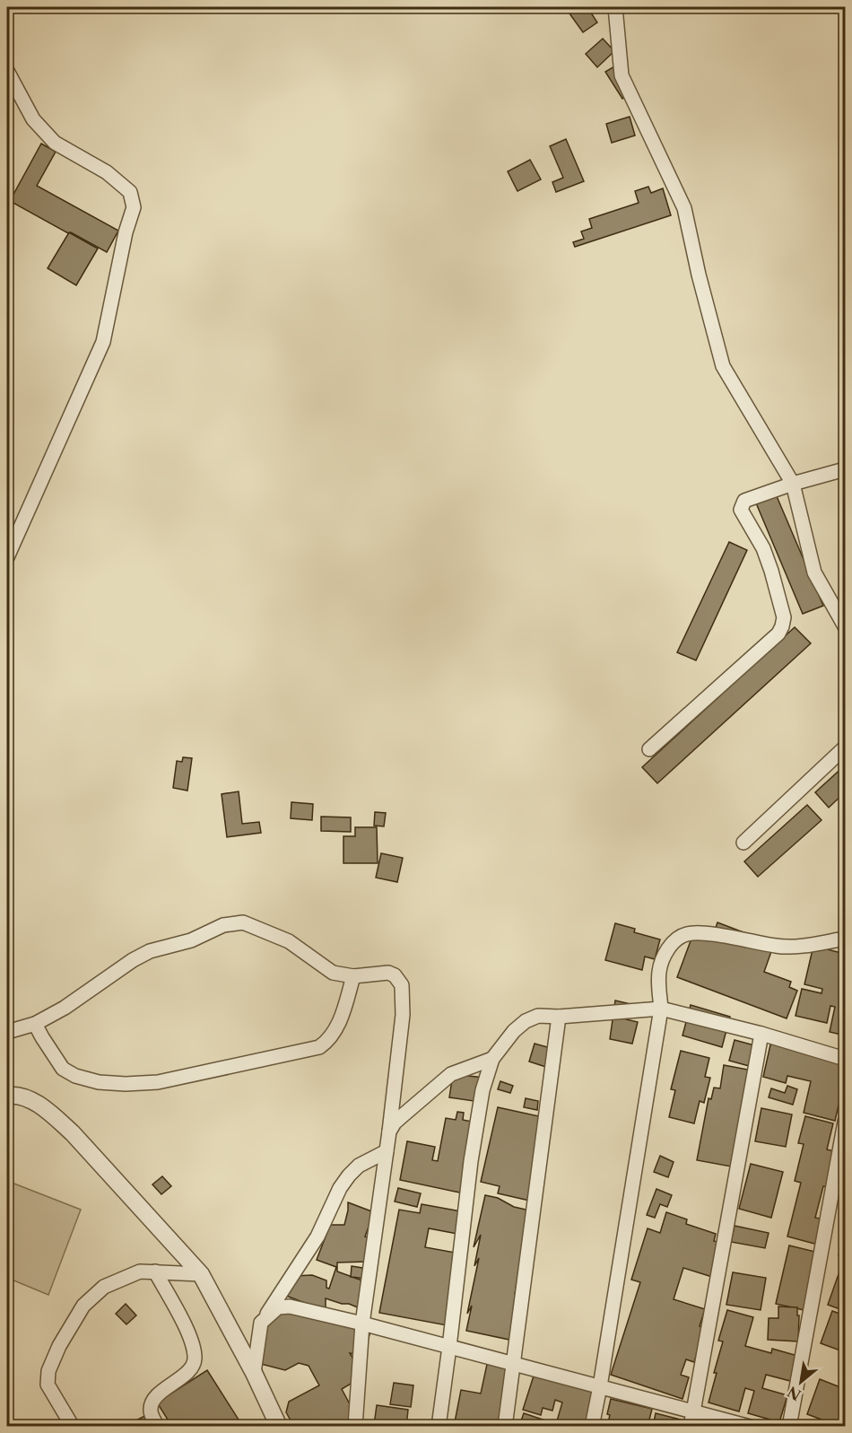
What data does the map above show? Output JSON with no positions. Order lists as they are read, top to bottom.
{
  "north": "bottom left"
}
